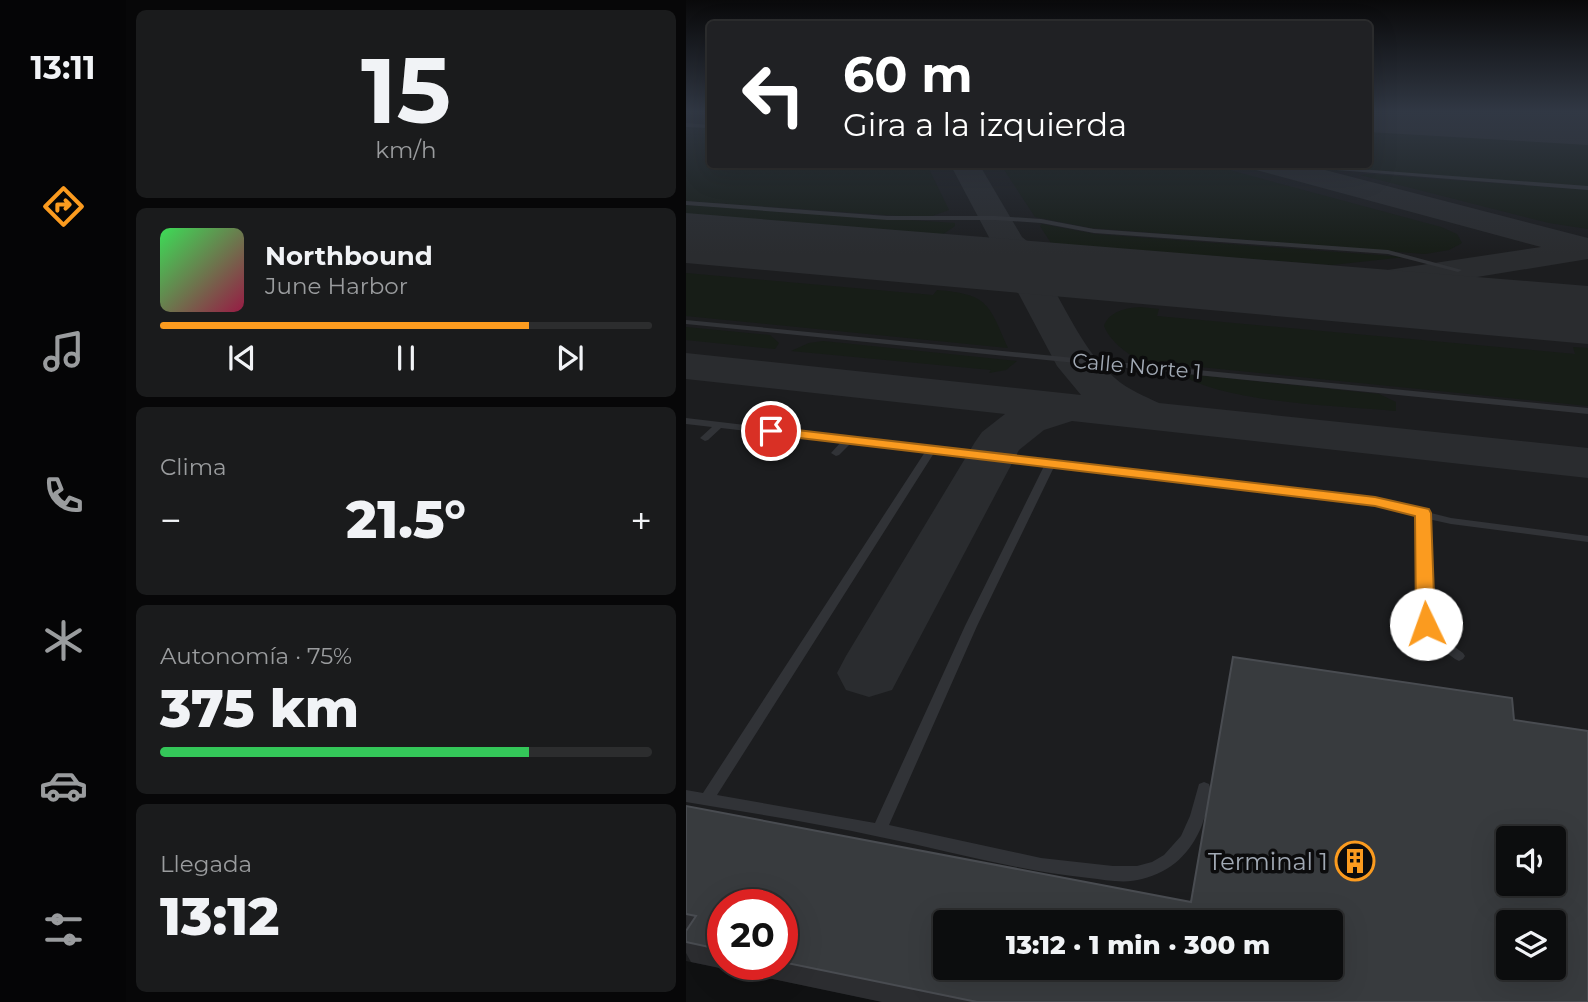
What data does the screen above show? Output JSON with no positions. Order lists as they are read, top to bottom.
{
  "streets": {
    "lane": ["Calle Norte 1"]
  },
  "places": {
    "building": ["Terminal 1"]
  },
  "page": {
    "tabs": "13:11",
    "tile": [
      ["15", "km/h"],
      "Clima",
      ["Autonomía · 75%", "375 km"],
      ["Llegada", "13:12"]
    ],
    "turn": ["60 m", "Gira a la izquierda"],
    "song": ["Northbound", "June Harbor"],
    "heat": ["−", "21.5°", "+"],
    "limit": "20",
    "trip": "13:12 · 1 min · 300 m"
  }
}
